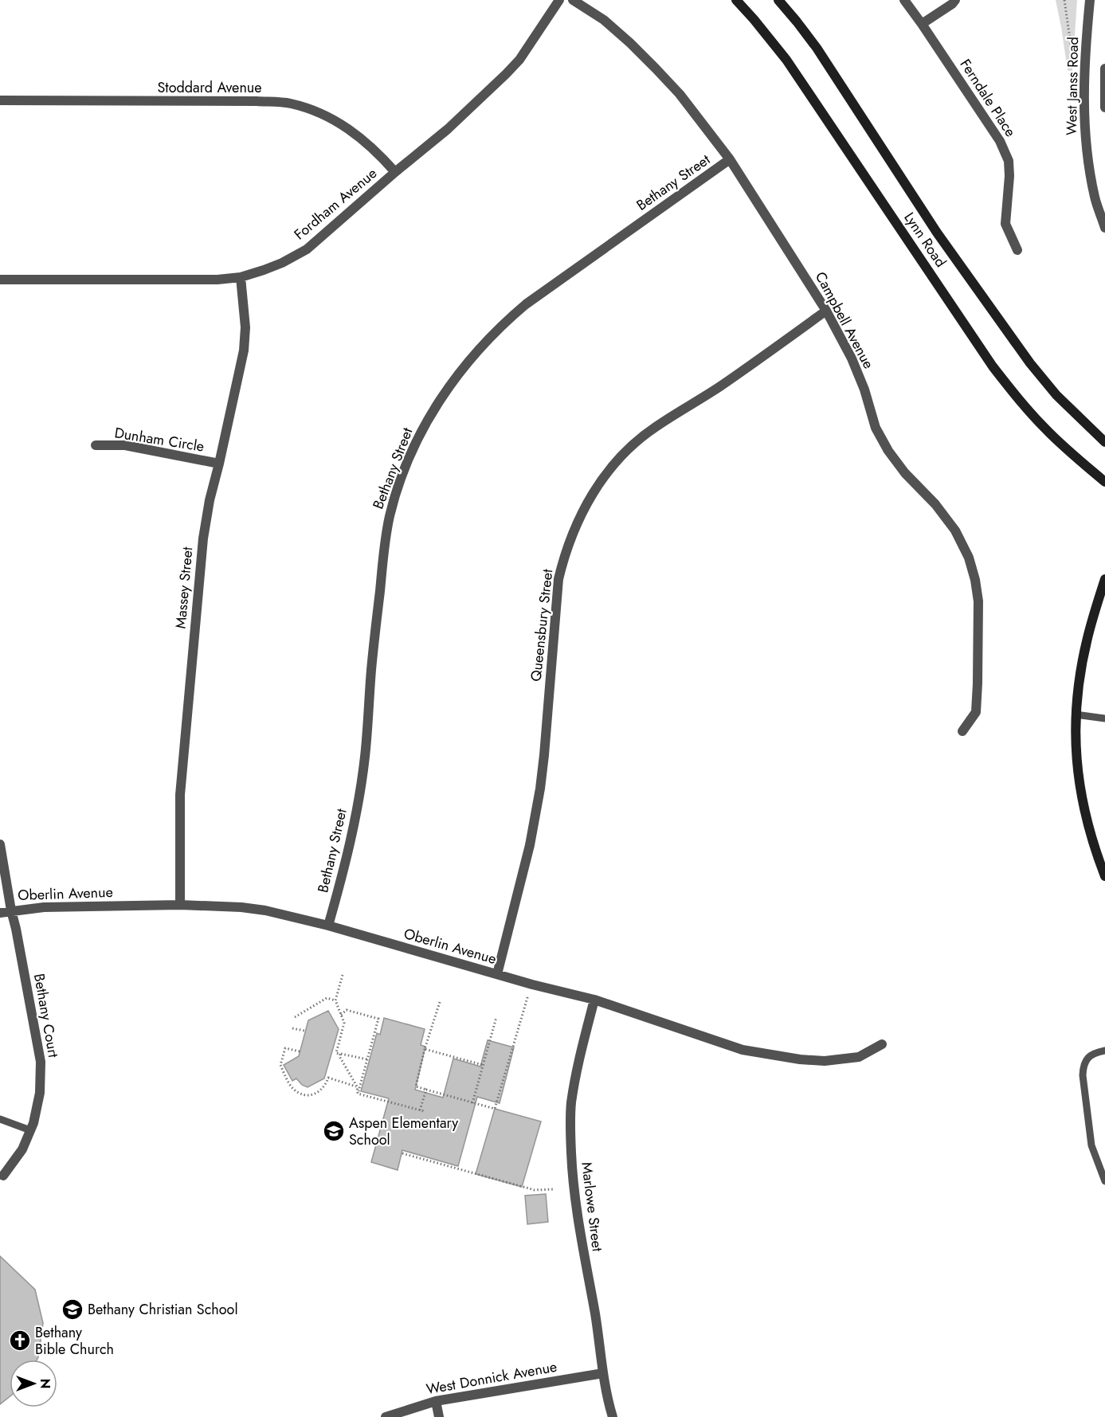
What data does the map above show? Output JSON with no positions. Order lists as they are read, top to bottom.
{
  "streets": {
    "main road": ["Lynn Road"],
    "street": [
      "West Janss Road",
      "Stoddard Avenue",
      "Ferndale Place",
      "Bethany Street",
      "Fordham Avenue",
      "Campbell Avenue",
      "Dunham Circle",
      "Massey Street",
      "Queensbury Street",
      "Oberlin Avenue",
      "Bethany Court",
      "Marlowe Street",
      "West Donnick Avenue"
    ]
  },
  "crossings": [
    ["Stoddard Avenue", "Fordham Avenue"],
    ["Bethany Street", "Campbell Avenue"],
    ["Bethany Street", "Oberlin Avenue"],
    ["Fordham Avenue", "Massey Street"],
    ["Campbell Avenue", "Queensbury Street"],
    ["Dunham Circle", "Massey Street"],
    ["Massey Street", "Oberlin Avenue"],
    ["Queensbury Street", "Oberlin Avenue"],
    ["Oberlin Avenue", "Bethany Court"],
    ["Oberlin Avenue", "Marlowe Street"],
    ["Marlowe Street", "West Donnick Avenue"]
  ],
  "places": {
    "school or university": ["Aspen Elementary School", "Bethany Christian School"],
    "church": ["Bethany Bible Church"]
  },
  "north": "right"
}
